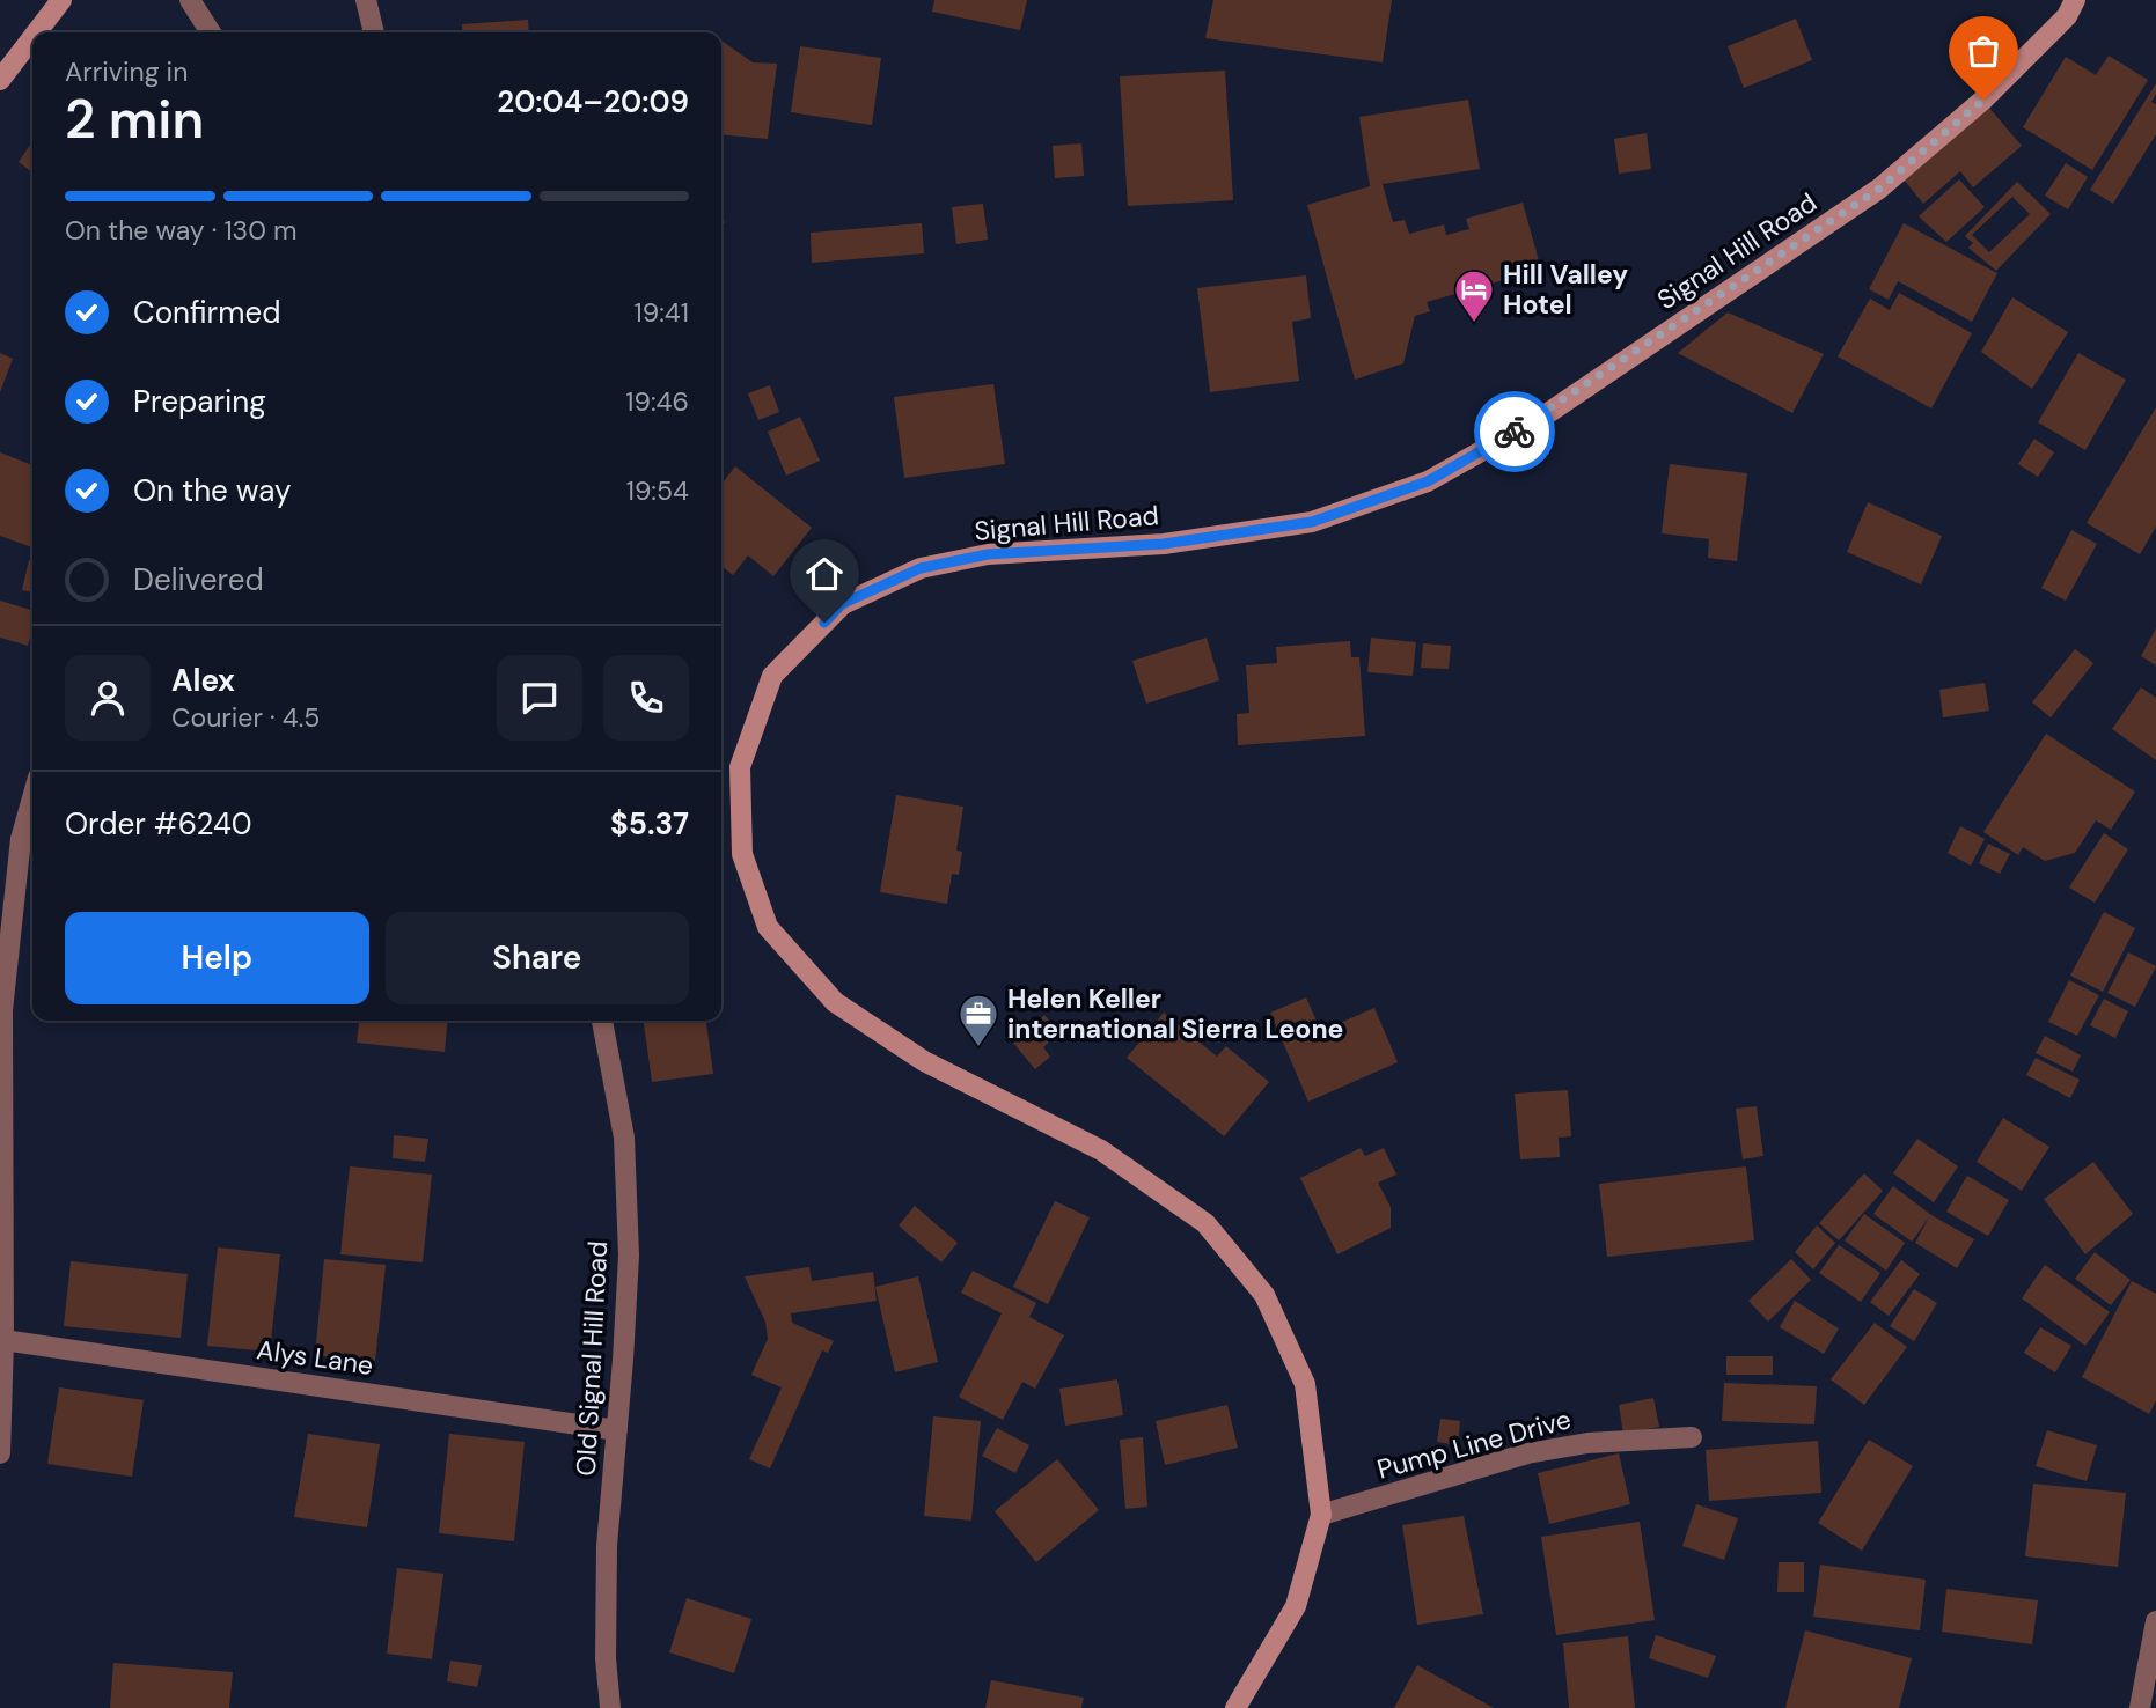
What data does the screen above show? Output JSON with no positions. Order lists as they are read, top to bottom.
{
  "streets": {
    "main road": ["Signal Hill Road"],
    "street": ["Alys Lane", "Old Signal Hill Road", "Pump Line Drive"]
  },
  "crossings": [
    ["Signal Hill Road", "Pump Line Drive"],
    ["Alys Lane", "Old Signal Hill Road"]
  ],
  "places": {
    "hotel": ["Hill Valley Hotel"],
    "office": ["Helen Keller international Sierra Leone"]
  },
  "page": {
    "heading": ["2 min", "Arriving in", "20:04–20:09"],
    "panel": [
      "Alex",
      "Courier · 4.5",
      "Order #6240",
      "$5.37"
    ],
    "bar": "On the way · 130 m",
    "list": [
      ["Confirmed", "19:41"],
      ["Preparing", "19:46"],
      ["On the way", "19:54"],
      "Delivered"
    ],
    "buttons": ["Help", "Share"]
  }
}
